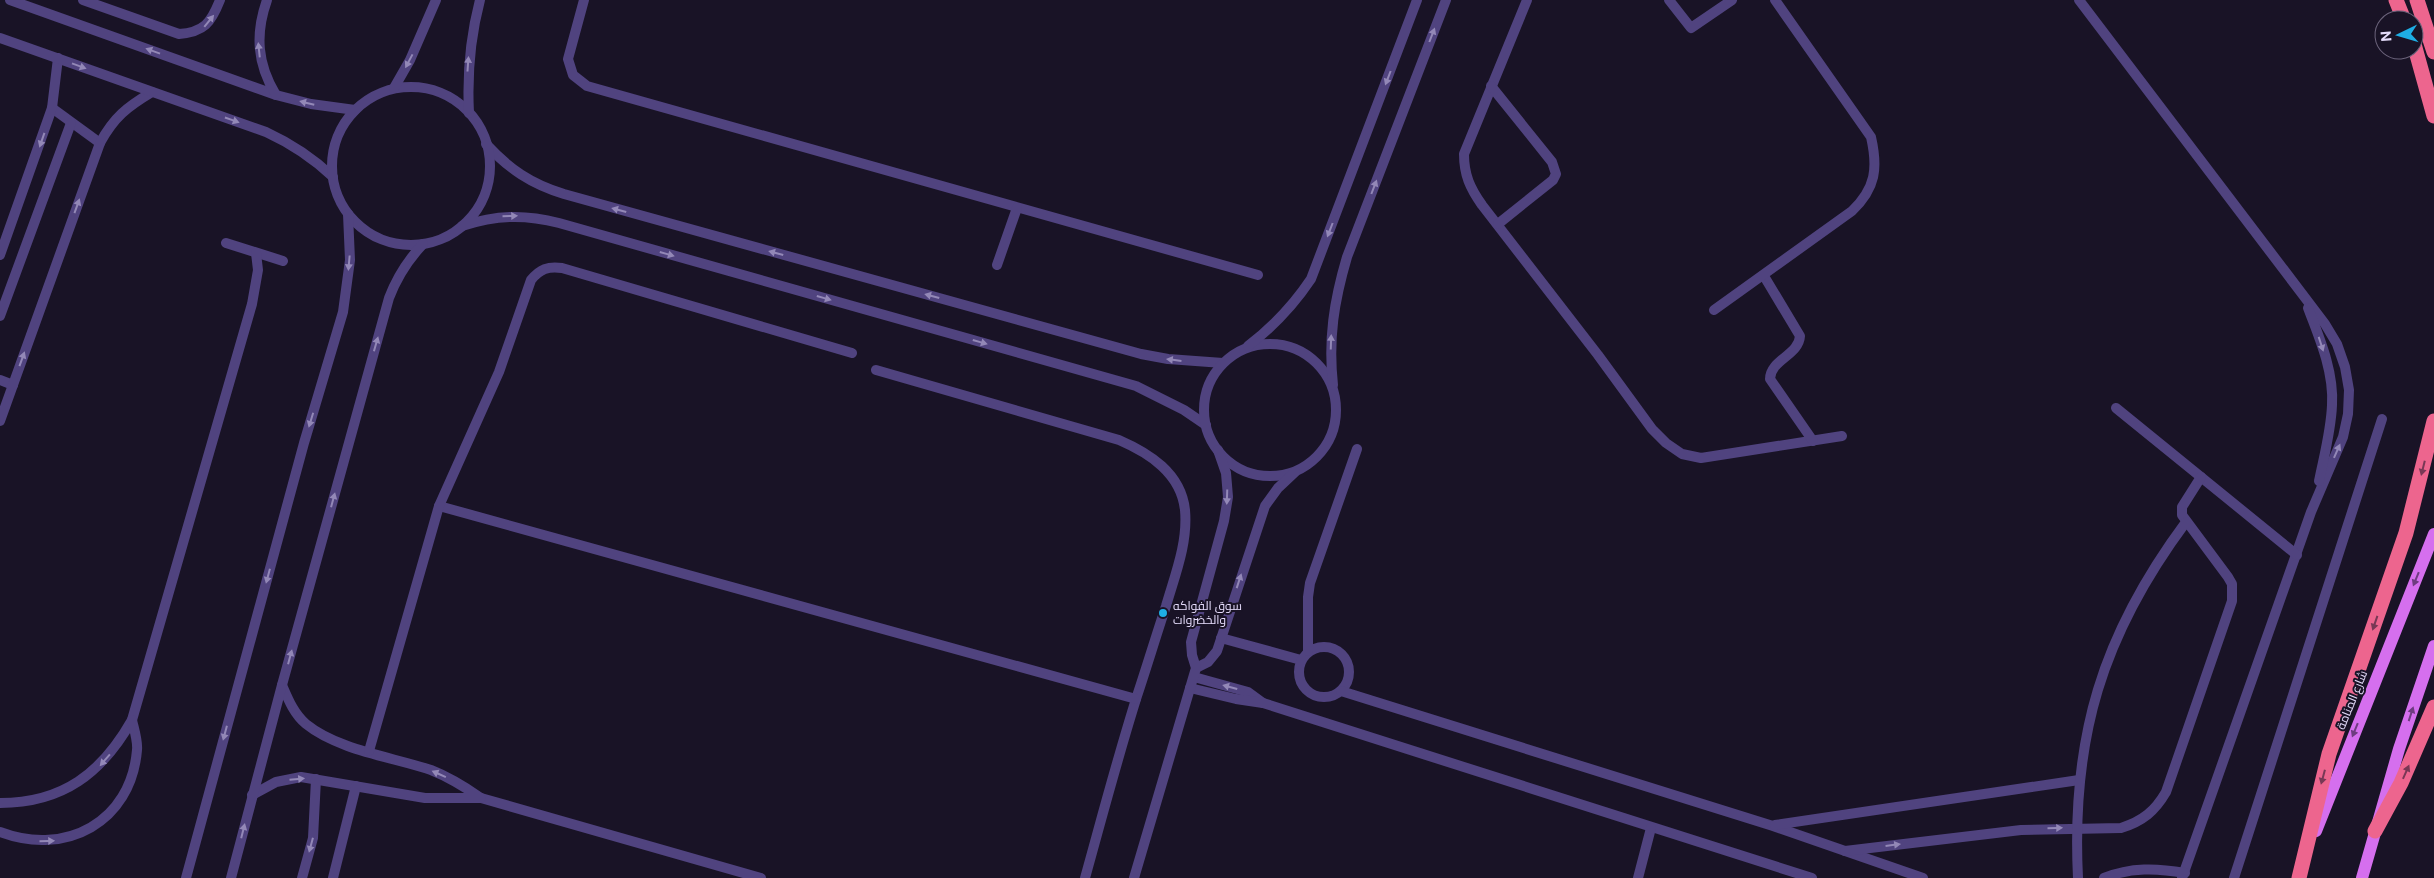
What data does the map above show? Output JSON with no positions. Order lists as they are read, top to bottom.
{
  "streets": {
    "main road": ["شارع المنامة"]
  },
  "places": ["سوق الفواكه والخضروات"],
  "north": "left"
}
